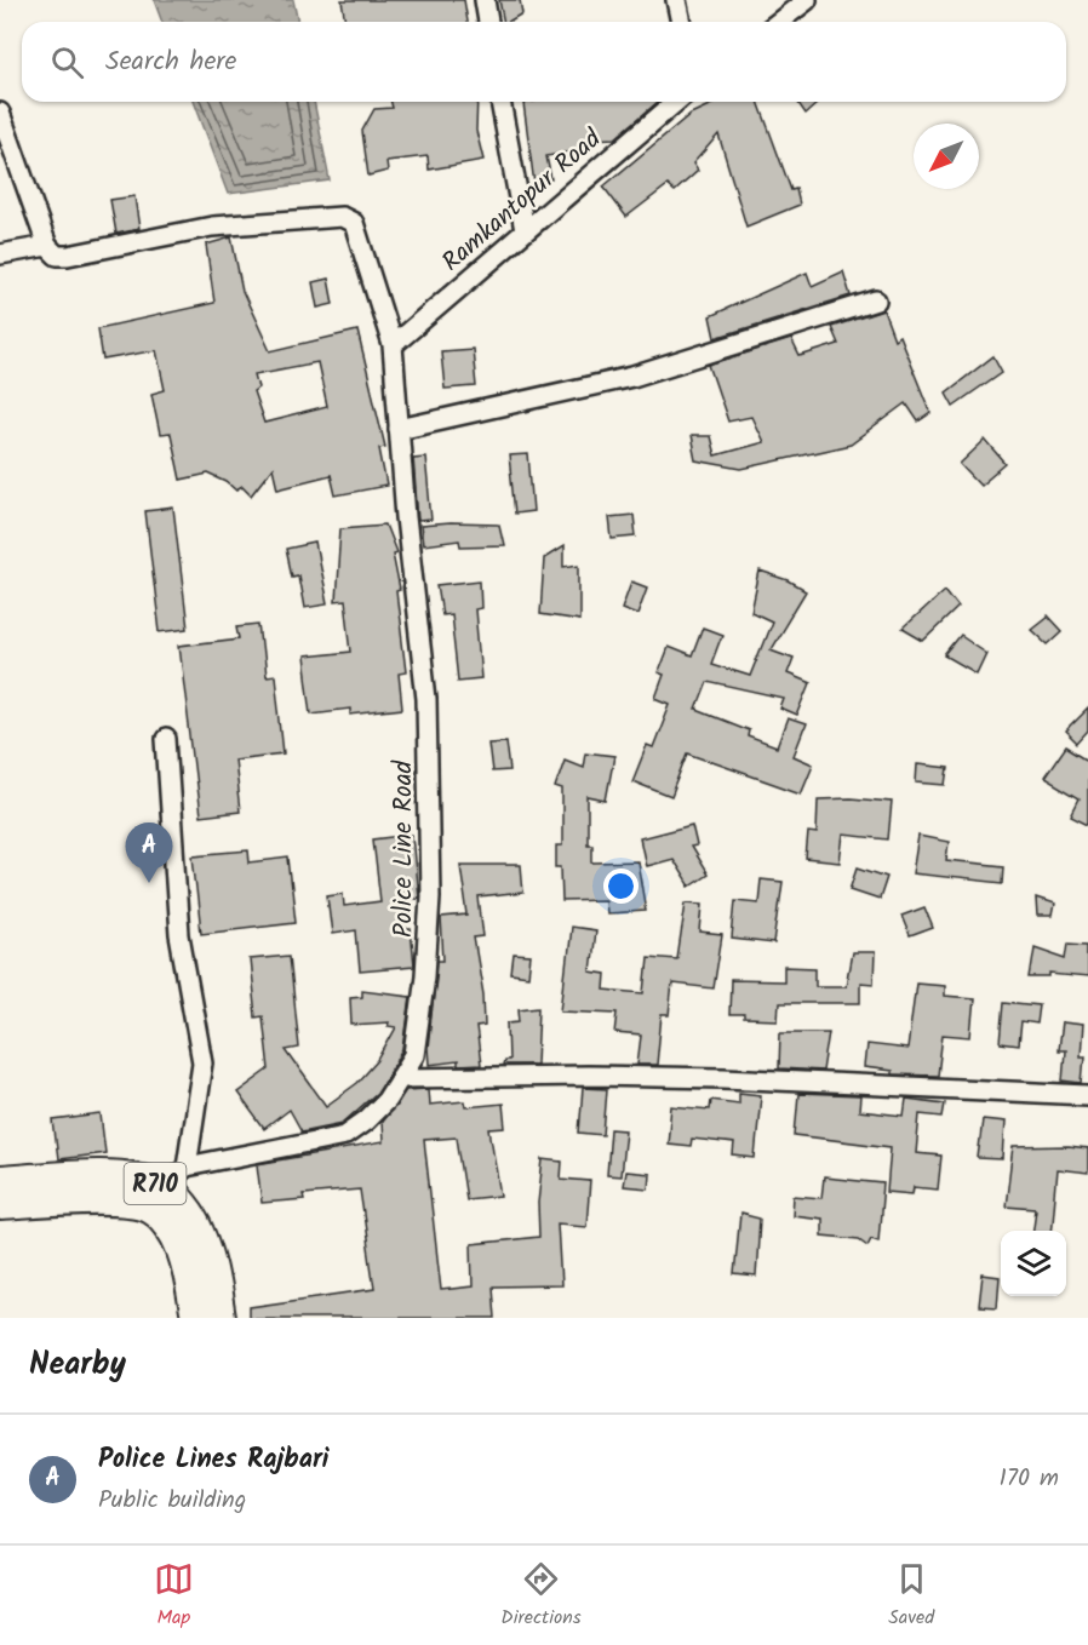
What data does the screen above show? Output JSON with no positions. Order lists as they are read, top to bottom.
{
  "streets": {
    "main road": ["R710"],
    "street": ["Ramkantopur Road", "Police Line Road"]
  },
  "crossings": [
    ["Ramkantopur Road", "Police Line Road"],
    ["Police Line Road", "R710"]
  ],
  "north": "bottom left",
  "page": {
    "search": "Search here",
    "pins": "A",
    "heading": "Nearby",
    "list": [
      {
        "mark": "A",
        "name": "Police Lines Rajbari",
        "note": "Public building",
        "value": "170 m"
      }
    ],
    "nav": ["Map", "Directions", "Saved"]
  }
}
